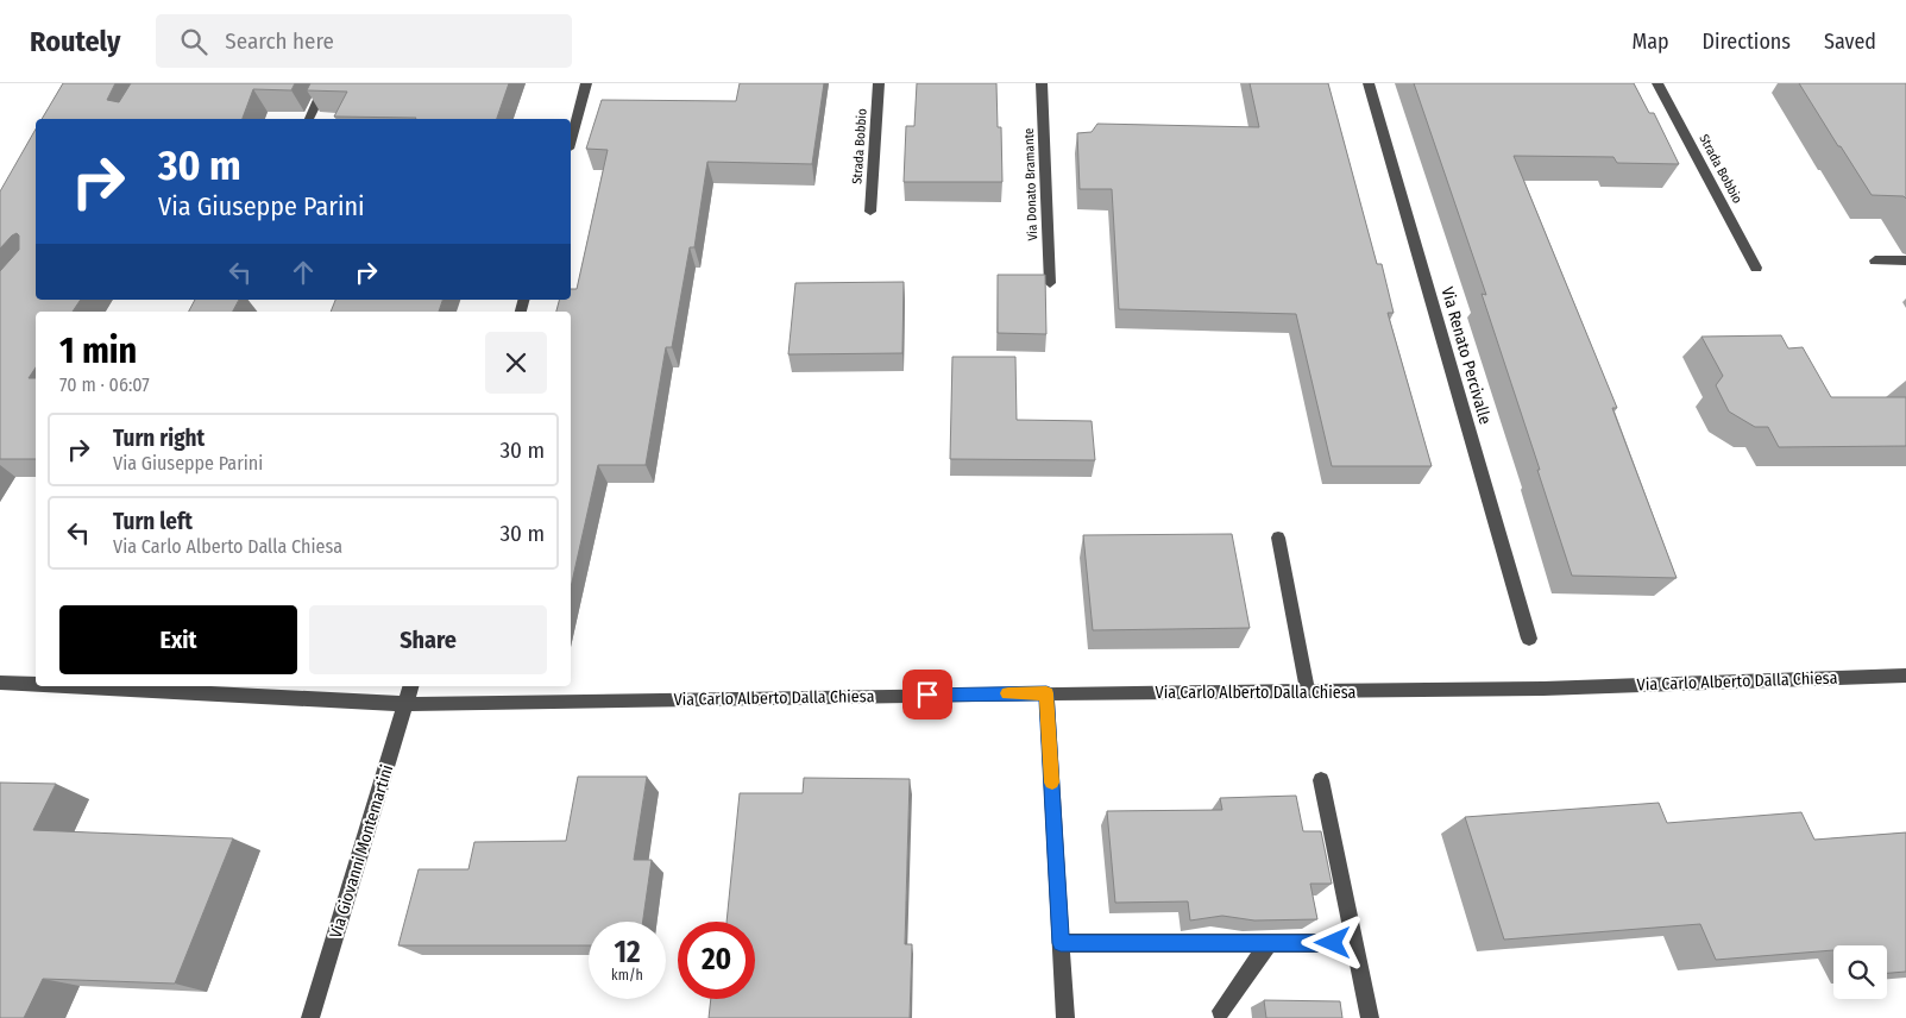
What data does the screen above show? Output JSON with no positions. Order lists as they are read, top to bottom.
{
  "streets": {
    "street": [
      "Strada Bobbio",
      "Via Donato Bramante",
      "Via Renato Percivalle",
      "Via Carlo Alberto Dalla Chiesa",
      "Via Giovanni Montemartini"
    ]
  },
  "crossings": [
    ["Via Carlo Alberto Dalla Chiesa", "Via Giovanni Montemartini"]
  ],
  "page": {
    "header": "Routely",
    "search": "Search here",
    "nav": ["Map", "Directions", "Saved"],
    "turn": ["30 m", "Via Giuseppe Parini"],
    "heading": ["1 min", "70 m · 06:07"],
    "list": [
      {
        "name": "Turn right",
        "note": "Via Giuseppe Parini",
        "value": "30 m"
      },
      {
        "name": "Turn left",
        "note": "Via Carlo Alberto Dalla Chiesa",
        "value": "30 m"
      }
    ],
    "buttons": ["Exit", "Share"],
    "speed": "12 km/h",
    "limit": "20"
  }
}
